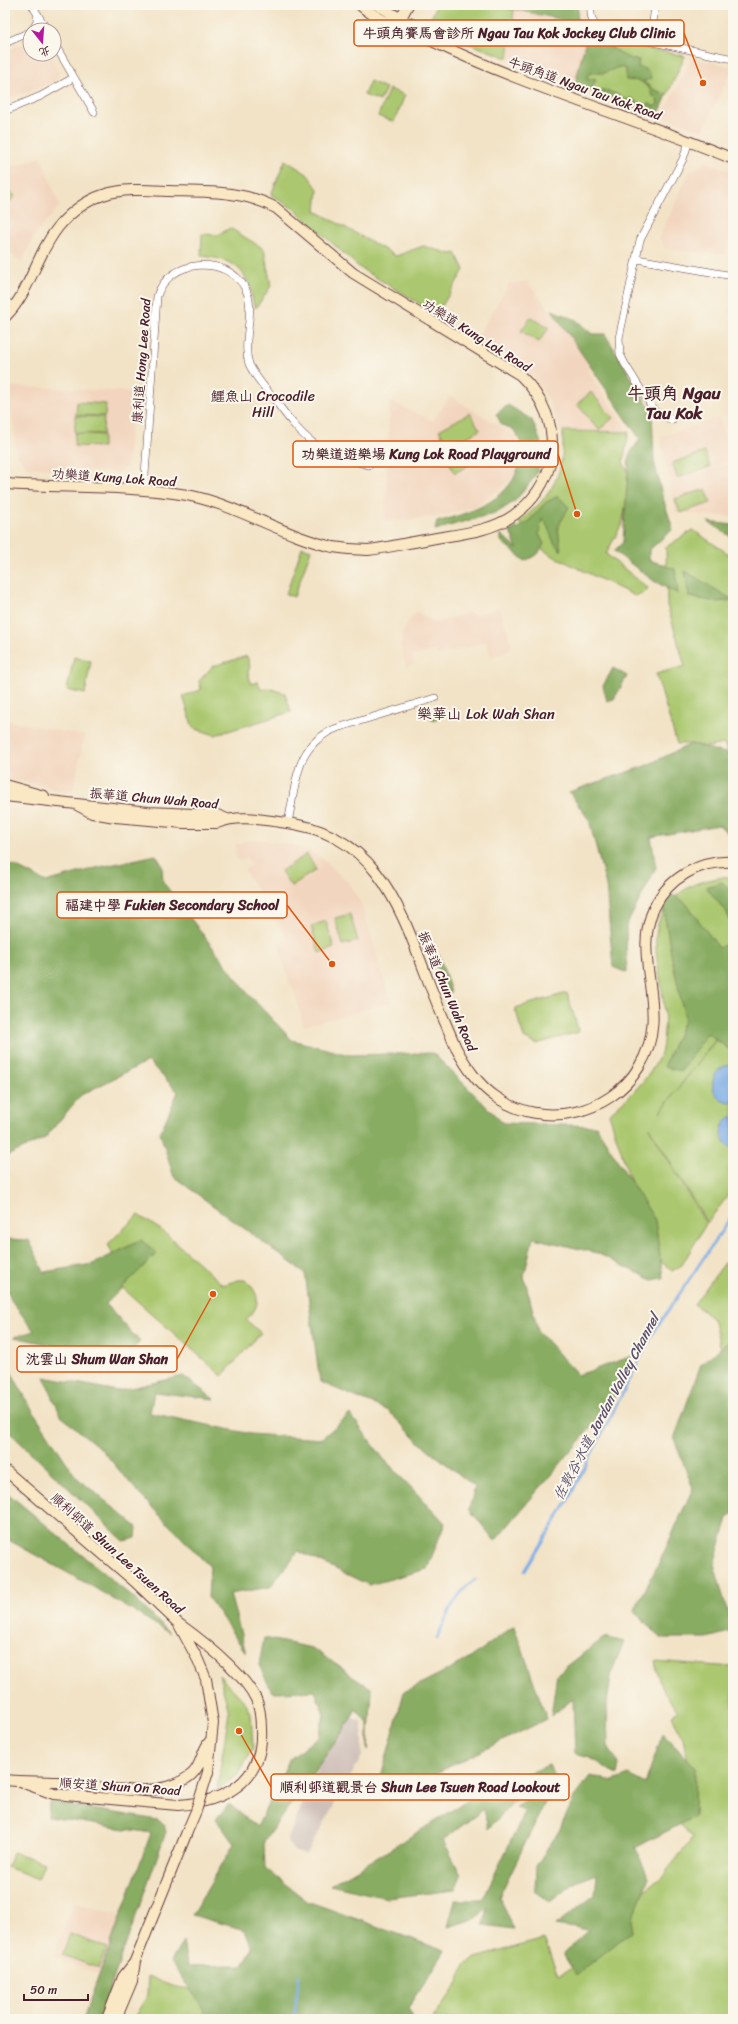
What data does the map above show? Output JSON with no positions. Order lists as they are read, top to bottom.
{
  "streets": {
    "main road": [
      "牛頭角道 Ngau Tau Kok Road",
      "功樂道 Kung Lok Road",
      "振華道 Chun Wah Road",
      "順利邨道 Shun Lee Tsuen Road",
      "順安道 Shun On Road"
    ],
    "street": ["康利道 Hong Lee Road"]
  },
  "crossings": [
    ["功樂道 Kung Lok Road", "康利道 Hong Lee Road"],
    ["順利邨道 Shun Lee Tsuen Road", "順安道 Shun On Road"]
  ],
  "districts": ["牛頭角 Ngau Tau Kok", "鱷魚山 Crocodile Hill", "樂華山 Lok Wah Shan"],
  "water": ["佐敦谷水道 Jordan Valley Channel"],
  "places": [
    "牛頭角賽馬會診所 Ngau Tau Kok Jockey Club Clinic",
    "功樂道遊樂場 Kung Lok Road Playground",
    "福建中學 Fukien Secondary School",
    "沈雲山 Shum Wan Shan",
    "順利邨道觀景台 Shun Lee Tsuen Road Lookout"
  ],
  "scale_bar": "50 m",
  "north": "bottom"
}
